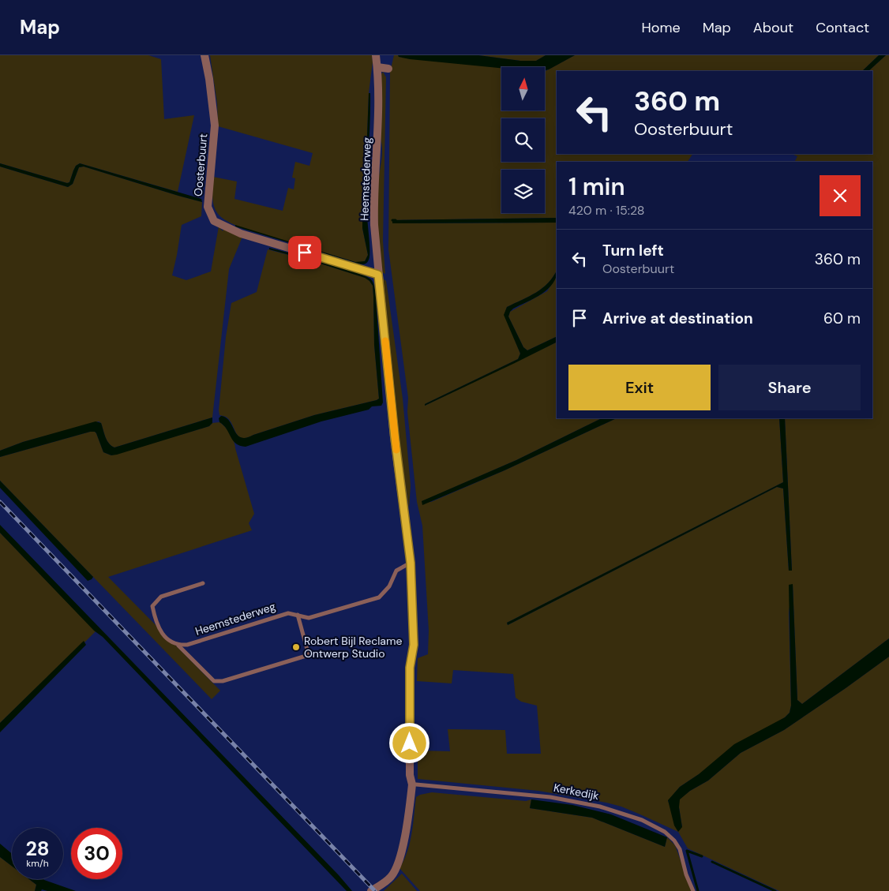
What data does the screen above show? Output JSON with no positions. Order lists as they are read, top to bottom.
{
  "streets": {
    "street": ["Oosterbuurt", "Heemstederweg"],
    "lane": ["Kerkedijk"]
  },
  "crossings": [
    ["Oosterbuurt", "Heemstederweg"],
    ["Heemstederweg", "Kerkedijk"]
  ],
  "places": ["Robert Bijl Reclame Ontwerp Studio"],
  "north": "top",
  "page": {
    "header": "Map",
    "nav": [
      "Home",
      "Map",
      "About",
      "Contact"
    ],
    "turn": ["360 m", "Oosterbuurt"],
    "heading": ["1 min", "420 m · 15:28"],
    "list": [
      {
        "name": "Turn left",
        "note": "Oosterbuurt",
        "value": "360 m"
      },
      {
        "name": "Arrive at destination",
        "value": "60 m"
      }
    ],
    "buttons": ["Exit", "Share"],
    "speed": "28 km/h",
    "limit": "30"
  }
}
